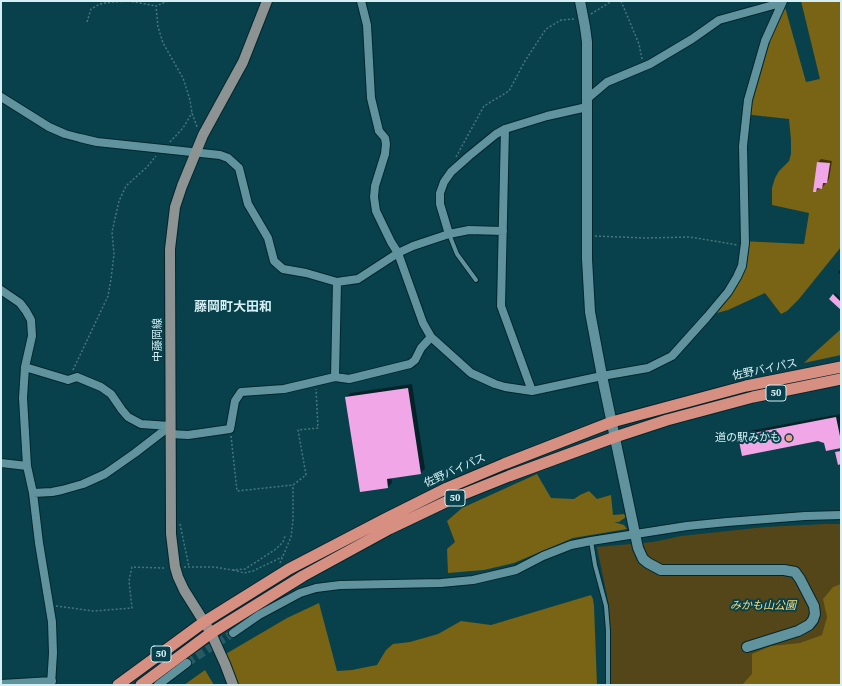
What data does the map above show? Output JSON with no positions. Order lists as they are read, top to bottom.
{
  "streets": {
    "highway": ["佐野バイパス", "50"],
    "main road": ["中藤岡線"]
  },
  "crossings": [
    ["中藤岡線", "佐野バイパス"],
    ["中藤岡線", "50"]
  ],
  "districts": ["藤岡町大田和"],
  "parks": ["みかも山公園"],
  "places": ["道の駅みかも"]
}
